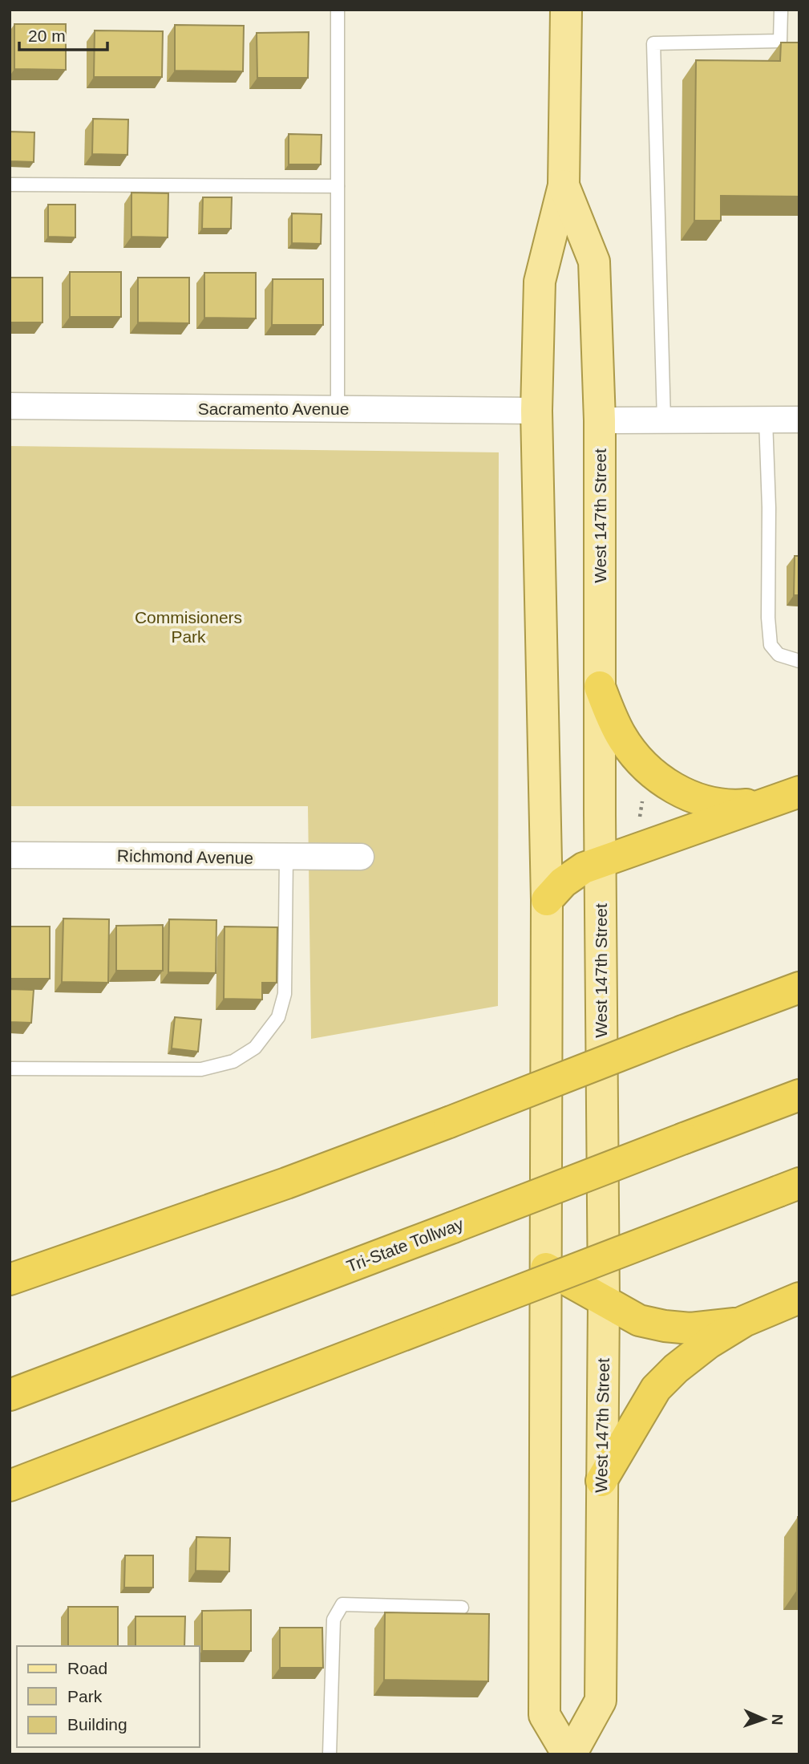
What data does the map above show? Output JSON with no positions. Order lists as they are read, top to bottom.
{
  "streets": {
    "highway": ["Tri-State Tollway"],
    "main road": ["West 147th Street"],
    "street": ["Sacramento Avenue", "Richmond Avenue"]
  },
  "crossings": [
    ["Sacramento Avenue", "West 147th Street"]
  ],
  "parks": ["Commisioners Park"],
  "legend": ["Road", "Park", "Building"],
  "scale_bar": "20 m",
  "north": "right"
}
